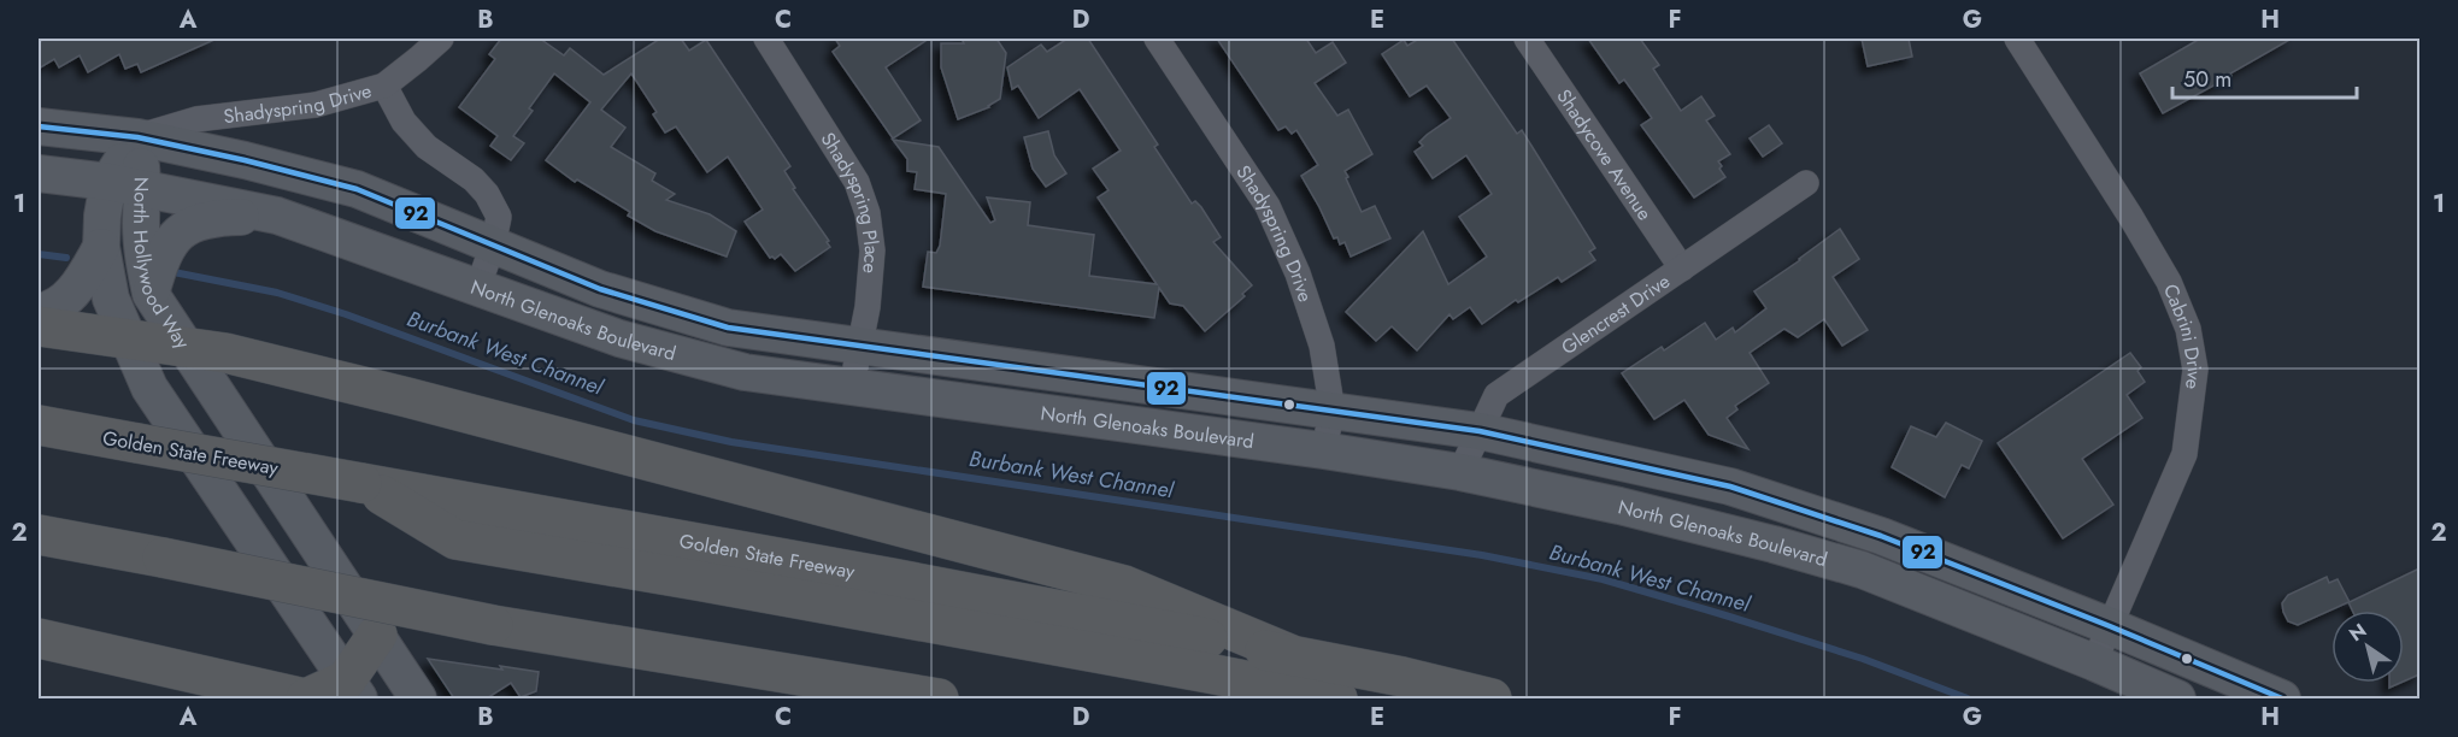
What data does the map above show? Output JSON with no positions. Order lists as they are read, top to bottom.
{
  "streets": {
    "highway": ["Golden State Freeway"],
    "main road": ["North Hollywood Way", "North Glenoaks Boulevard"],
    "street": [
      "Shadyspring Drive",
      "Shadycove Avenue",
      "Shadyspring Place",
      "Glencrest Drive",
      "Cabrini Drive"
    ]
  },
  "crossings": [
    ["Shadyspring Drive", "North Hollywood Way"],
    ["Shadyspring Drive", "North Glenoaks Boulevard"],
    ["Shadycove Avenue", "Glencrest Drive"],
    ["Shadyspring Place", "North Glenoaks Boulevard"],
    ["North Hollywood Way", "North Glenoaks Boulevard"],
    ["Glencrest Drive", "North Glenoaks Boulevard"],
    ["North Glenoaks Boulevard", "Cabrini Drive"]
  ],
  "water": ["Burbank West Channel"],
  "lines": ["transit line 92"],
  "scale_bar": "50 m",
  "north": "top left",
  "grid": {
    "columns": [
      "A",
      "B",
      "C",
      "D",
      "E",
      "F",
      "G",
      "H"
    ],
    "rows": ["1", "2"]
  }
}
